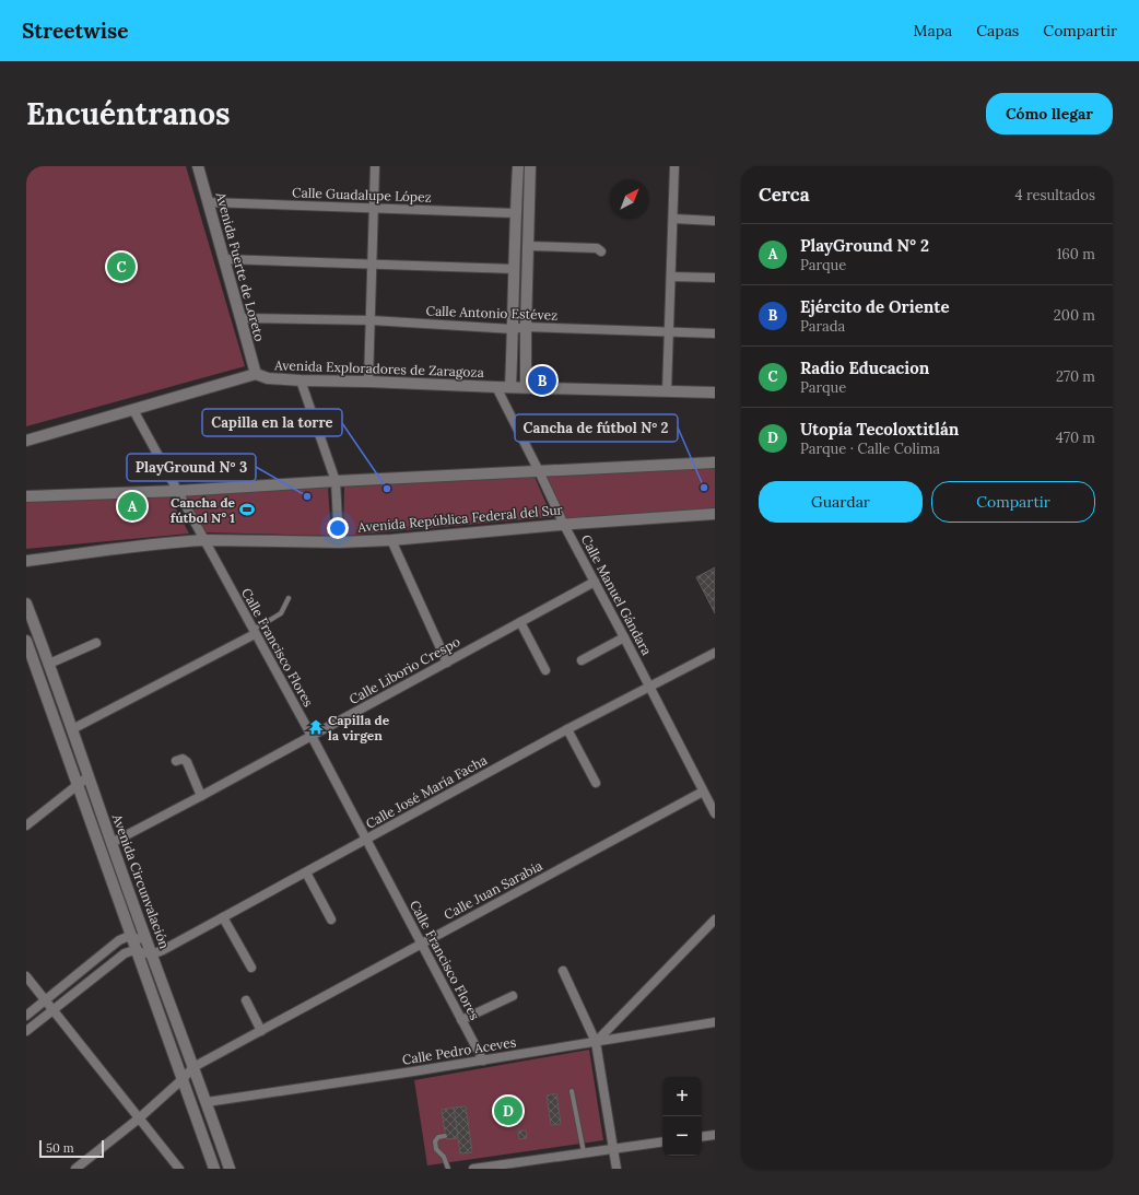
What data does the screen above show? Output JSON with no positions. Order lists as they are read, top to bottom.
{
  "streets": {
    "street": [
      "Calle Guadalupe López",
      "Avenida Fuerte de Loreto",
      "Calle Antonio Estévez",
      "Avenida Exploradores de Zaragoza",
      "Avenida República Federal del Sur",
      "Calle Manuel Gándara",
      "Calle Francisco Flores",
      "Calle Liborio Crespo",
      "Calle José María Facha",
      "Avenida Circunvalación",
      "Calle Juan Sarabia",
      "Calle Pedro Aceves"
    ]
  },
  "crossings": [
    ["Calle Guadalupe López", "Avenida Fuerte de Loreto"],
    ["Avenida Fuerte de Loreto", "Calle Antonio Estévez"],
    ["Avenida Fuerte de Loreto", "Avenida Exploradores de Zaragoza"],
    ["Avenida Exploradores de Zaragoza", "Calle Manuel Gándara"],
    ["Avenida Exploradores de Zaragoza", "Calle Francisco Flores"],
    ["Avenida República Federal del Sur", "Calle Manuel Gándara"],
    ["Avenida República Federal del Sur", "Calle Francisco Flores"],
    ["Calle Manuel Gándara", "Calle Liborio Crespo"],
    ["Calle Manuel Gándara", "Calle José María Facha"],
    ["Calle Manuel Gándara", "Calle Juan Sarabia"],
    ["Calle Francisco Flores", "Calle Liborio Crespo"],
    ["Calle Francisco Flores", "Calle José María Facha"],
    ["Calle Francisco Flores", "Calle Juan Sarabia"],
    ["Calle Francisco Flores", "Calle Pedro Aceves"],
    ["Calle Liborio Crespo", "Avenida Circunvalación"],
    ["Calle José María Facha", "Avenida Circunvalación"],
    ["Avenida Circunvalación", "Calle Juan Sarabia"],
    ["Avenida Circunvalación", "Calle Pedro Aceves"]
  ],
  "places": {
    "other": ["Cancha de fútbol N° 2", "Capilla en la torre", "PlayGround N° 3"],
    "sports": ["Cancha de fútbol N° 1"],
    "temple": ["Capilla de la virgen"]
  },
  "scale_bar": "50 m",
  "north": "top right",
  "page": {
    "header": "Streetwise",
    "nav": ["Mapa", "Capas", "Compartir"],
    "buttons": [
      "Cómo llegar",
      ["Guardar", "Compartir"]
    ],
    "title": "Encuéntranos",
    "heading": ["Cerca", "4 resultados"],
    "list": [
      {
        "mark": "A",
        "name": "PlayGround N° 2",
        "note": "Parque",
        "value": "160 m"
      },
      {
        "mark": "B",
        "name": "Ejército de Oriente",
        "note": "Parada",
        "value": "200 m"
      },
      {
        "mark": "C",
        "name": "Radio Educacion",
        "note": "Parque",
        "value": "270 m"
      },
      {
        "mark": "D",
        "name": "Utopía Tecoloxtitlán",
        "note": "Parque · Calle Colima",
        "value": "470 m"
      }
    ],
    "pins": [
      "C",
      "B",
      "A",
      "D"
    ],
    "map_buttons": ["+", "−"],
    "scale": "50 m"
  }
}
